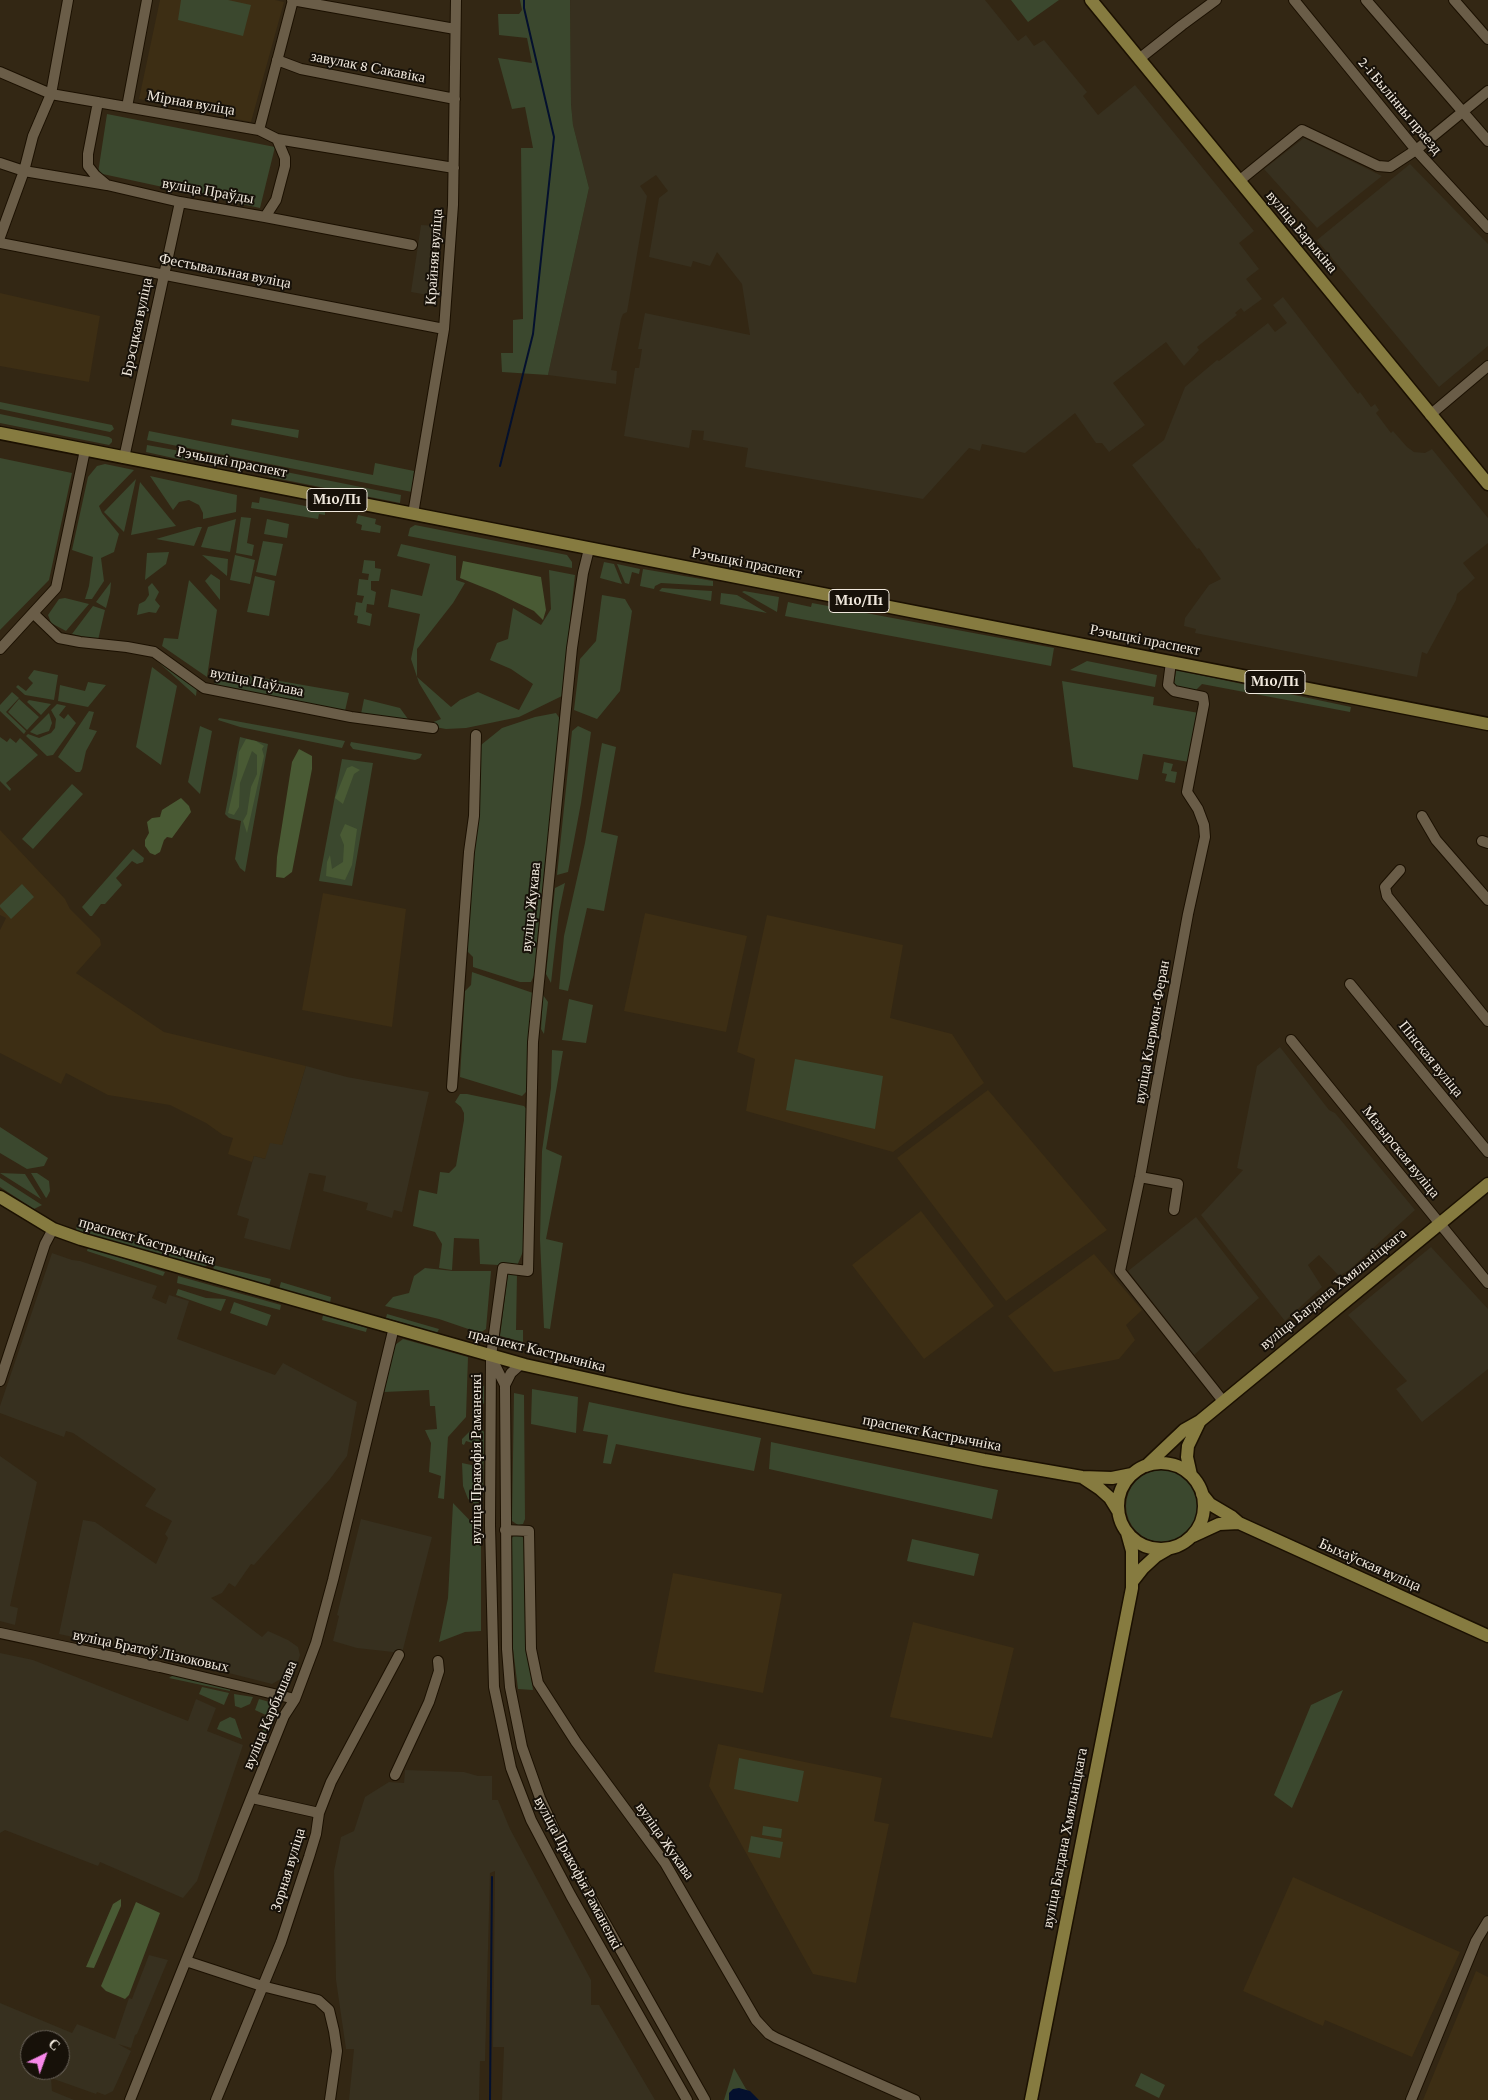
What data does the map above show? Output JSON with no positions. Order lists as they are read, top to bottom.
{
  "streets": {
    "main road": [
      "вуліца Барыкіна",
      "Рэчыцкі праспект",
      "М10/П1",
      "праспект Кастрычніка",
      "вуліца Багдана Хмяльніцкага",
      "Быхаўская вуліца"
    ],
    "street": [
      "завулак 8 Сакавіка",
      "Мірная вуліца",
      "2-і Былінны праезд",
      "вуліца Праўды",
      "Крайняя вуліца",
      "Фестывальная вуліца",
      "Брэсцкая вуліца",
      "вуліца Паўлава",
      "вуліца Жукава",
      "вуліца Клермон-Феран",
      "Пінская вуліца",
      "Мазырская вуліца",
      "вуліца Пракофія Раманенкі",
      "вуліца Братоў Лізюковых",
      "вуліца Карбышава",
      "Зорная вуліца"
    ]
  },
  "crossings": [
    ["завулак 8 Сакавіка", "Крайняя вуліца"],
    ["Мірная вуліца", "Крайняя вуліца"],
    ["вуліца Праўды", "Брэсцкая вуліца"],
    ["Крайняя вуліца", "Фестывальная вуліца"],
    ["Крайняя вуліца", "Рэчыцкі праспект"],
    ["Фестывальная вуліца", "Брэсцкая вуліца"],
    ["Брэсцкая вуліца", "Рэчыцкі праспект"],
    ["Рэчыцкі праспект", "вуліца Жукава"],
    ["Рэчыцкі праспект", "вуліца Клермон-Феран"],
    ["вуліца Жукава", "праспект Кастрычніка"],
    ["вуліца Жукава", "вуліца Пракофія Раманенкі"],
    ["вуліца Клермон-Феран", "вуліца Багдана Хмяльніцкага"],
    ["Мазырская вуліца", "вуліца Багдана Хмяльніцкага"],
    ["праспект Кастрычніка", "вуліца Багдана Хмяльніцкага"],
    ["праспект Кастрычніка", "вуліца Пракофія Раманенкі"],
    ["праспект Кастрычніка", "Быхаўская вуліца"],
    ["праспект Кастрычніка", "вуліца Карбышава"],
    ["вуліца Багдана Хмяльніцкага", "Быхаўская вуліца"],
    ["вуліца Братоў Лізюковых", "вуліца Карбышава"]
  ],
  "north": "top right"
}
